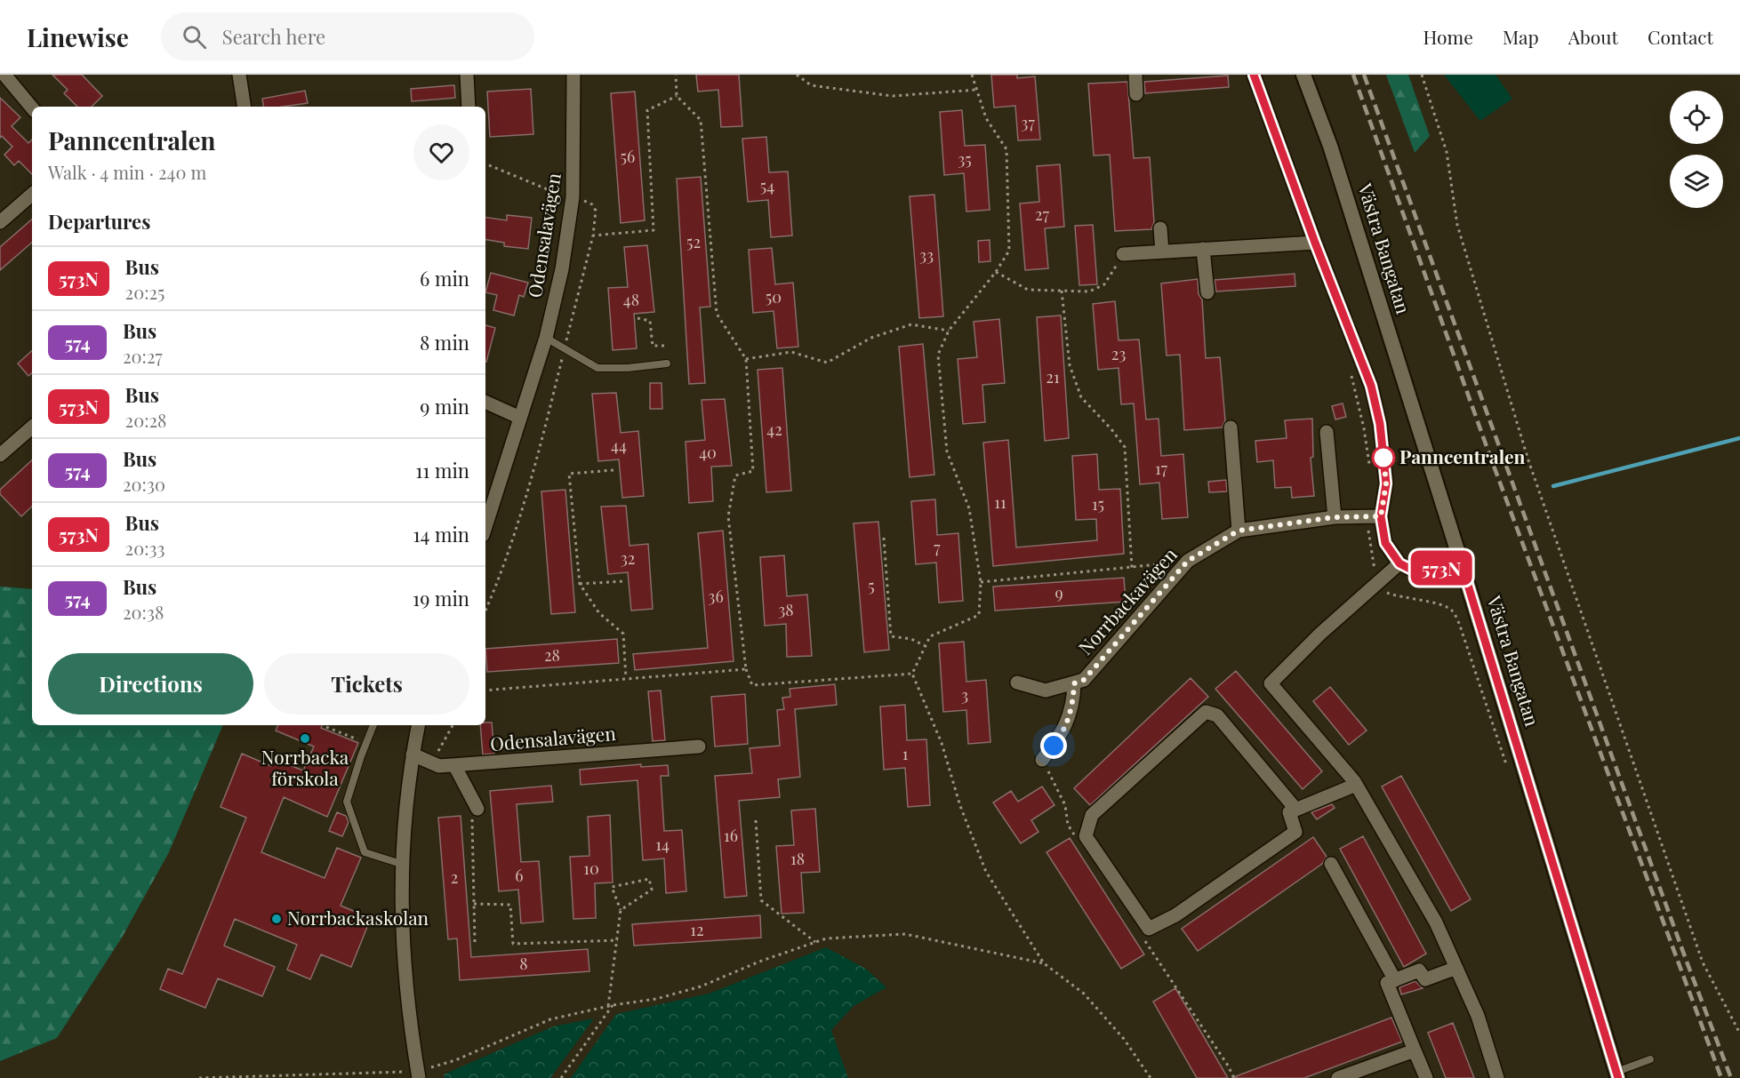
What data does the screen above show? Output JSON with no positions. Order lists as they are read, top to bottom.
{
  "streets": {
    "street": ["Odensalavägen", "Västra Bangatan", "Norrbackavägen"]
  },
  "places": ["Panncentralen", "Norrbacka förskola", "Norrbackaskolan"],
  "lines": ["bus line 573N"],
  "house_numbers": [
    "37",
    "56",
    "35",
    "54",
    "27",
    "52",
    "33",
    "50",
    "48",
    "23",
    "21",
    "42",
    "44",
    "40",
    "17",
    "11",
    "15",
    "7",
    "32",
    "5",
    "9",
    "36",
    "38",
    "28",
    "3",
    "1",
    "16",
    "14",
    "18",
    "10",
    "6",
    "2",
    "12",
    "8"
  ],
  "page": {
    "header": "Linewise",
    "search": "Search here",
    "nav": [
      "Home",
      "Map",
      "About",
      "Contact"
    ],
    "on_map": "573N",
    "heading": [
      ["Panncentralen", "Walk · 4 min · 240 m"],
      "Departures"
    ],
    "list": [
      {
        "mark": "573N",
        "name": "Bus",
        "note": "20:25",
        "value": "6 min"
      },
      {
        "mark": "574",
        "name": "Bus",
        "note": "20:27",
        "value": "8 min"
      },
      {
        "mark": "573N",
        "name": "Bus",
        "note": "20:28",
        "value": "9 min"
      },
      {
        "mark": "574",
        "name": "Bus",
        "note": "20:30",
        "value": "11 min"
      },
      {
        "mark": "573N",
        "name": "Bus",
        "note": "20:33",
        "value": "14 min"
      },
      {
        "mark": "574",
        "name": "Bus",
        "note": "20:38",
        "value": "19 min"
      }
    ],
    "buttons": ["Directions", "Tickets"]
  }
}
